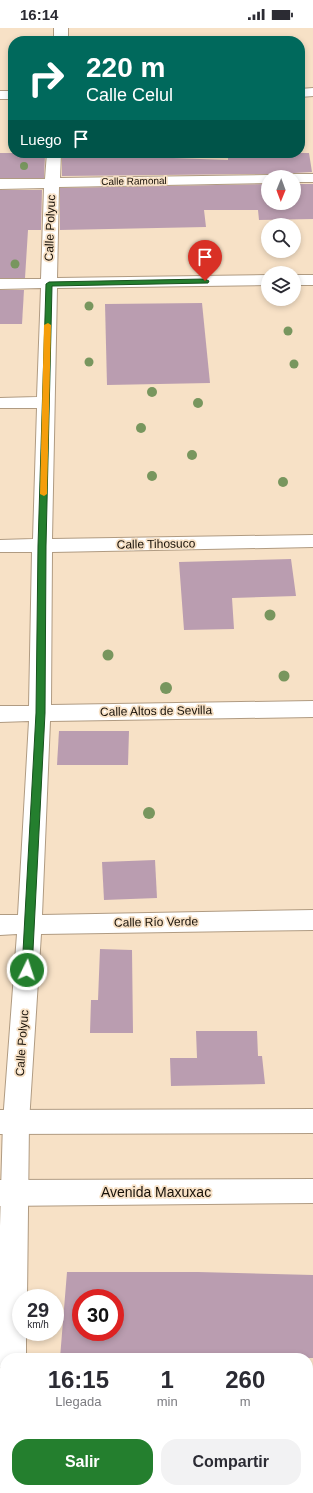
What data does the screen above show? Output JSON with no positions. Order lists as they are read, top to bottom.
{
  "streets": {
    "street": [
      "Calle Ramonal",
      "Calle Polyuc",
      "Calle Tihosuco",
      "Calle Altos de Sevilla",
      "Calle Río Verde",
      "Avenida Maxuxac"
    ]
  },
  "crossings": [
    ["Calle Ramonal", "Calle Polyuc"],
    ["Calle Polyuc", "Calle Tihosuco"],
    ["Calle Polyuc", "Calle Altos de Sevilla"],
    ["Calle Polyuc", "Calle Río Verde"],
    ["Calle Polyuc", "Avenida Maxuxac"]
  ],
  "north": "bottom",
  "page": {
    "status": "16:14",
    "turn": ["220 m", "Calle Celul"],
    "then": "Luego",
    "speed": "29 km/h",
    "limit": "30",
    "eta": [
      "16:15",
      "Llegada",
      "1",
      "min",
      "260",
      "m"
    ],
    "buttons": ["Salir", "Compartir"]
  }
}
